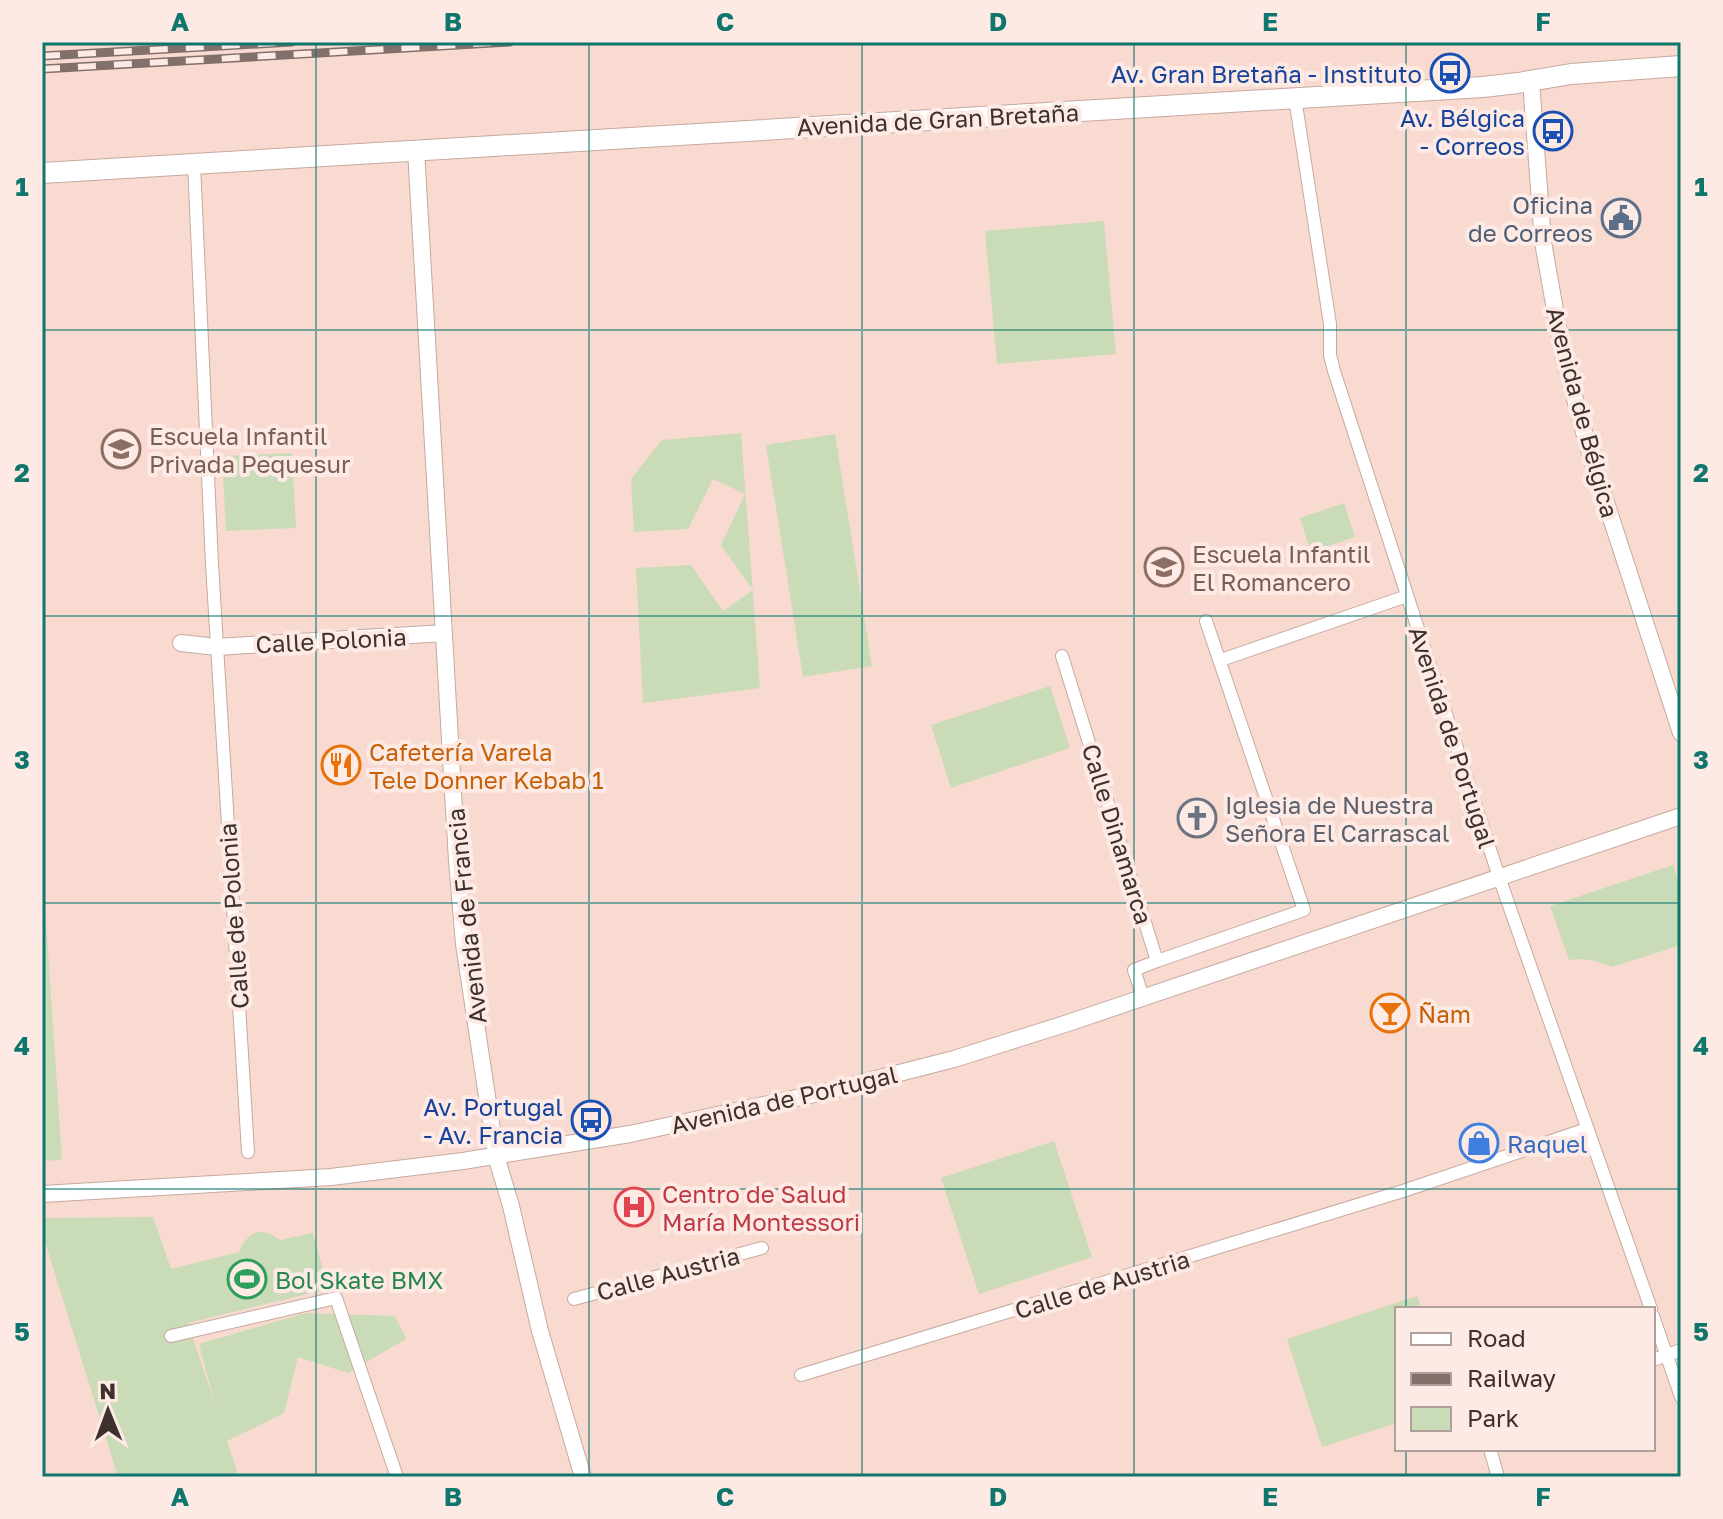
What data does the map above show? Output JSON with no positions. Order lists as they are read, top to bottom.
{
  "streets": {
    "street": [
      "Avenida de Gran Bretaña",
      "Avenida de Bélgica",
      "Calle Polonia",
      "Avenida de Portugal",
      "Calle Dinamarca",
      "Calle de Polonia",
      "Avenida de Francia",
      "Calle Austria",
      "Calle de Austria"
    ]
  },
  "crossings": [
    ["Avenida de Gran Bretaña", "Avenida de Bélgica"],
    ["Avenida de Gran Bretaña", "Avenida de Francia"],
    ["Calle Polonia", "Calle de Polonia"],
    ["Calle Polonia", "Avenida de Francia"],
    ["Avenida de Portugal", "Avenida de Francia"]
  ],
  "places": {
    "bus stop": ["Av. Gran Bretaña - Instituto", "Av. Bélgica - Correos", "Av. Portugal - Av. Francia"],
    "public building": ["Oficina de Correos"],
    "school or university": ["Escuela Infantil Privada Pequesur", "Escuela Infantil El Romancero"],
    "restaurant": ["Cafetería Varela Tele Donner Kebab 1"],
    "church": ["Iglesia de Nuestra Señora El Carrascal"],
    "bar": ["Ñam"],
    "shop": ["Raquel"],
    "hospital": ["Centro de Salud María Montessori"],
    "sports": ["Bol Skate BMX"]
  },
  "legend": ["Road", "Railway", "Park"],
  "north": "top",
  "grid": {
    "columns": [
      "A",
      "B",
      "C",
      "D",
      "E",
      "F"
    ],
    "rows": [
      "1",
      "2",
      "3",
      "4",
      "5"
    ]
  }
}
